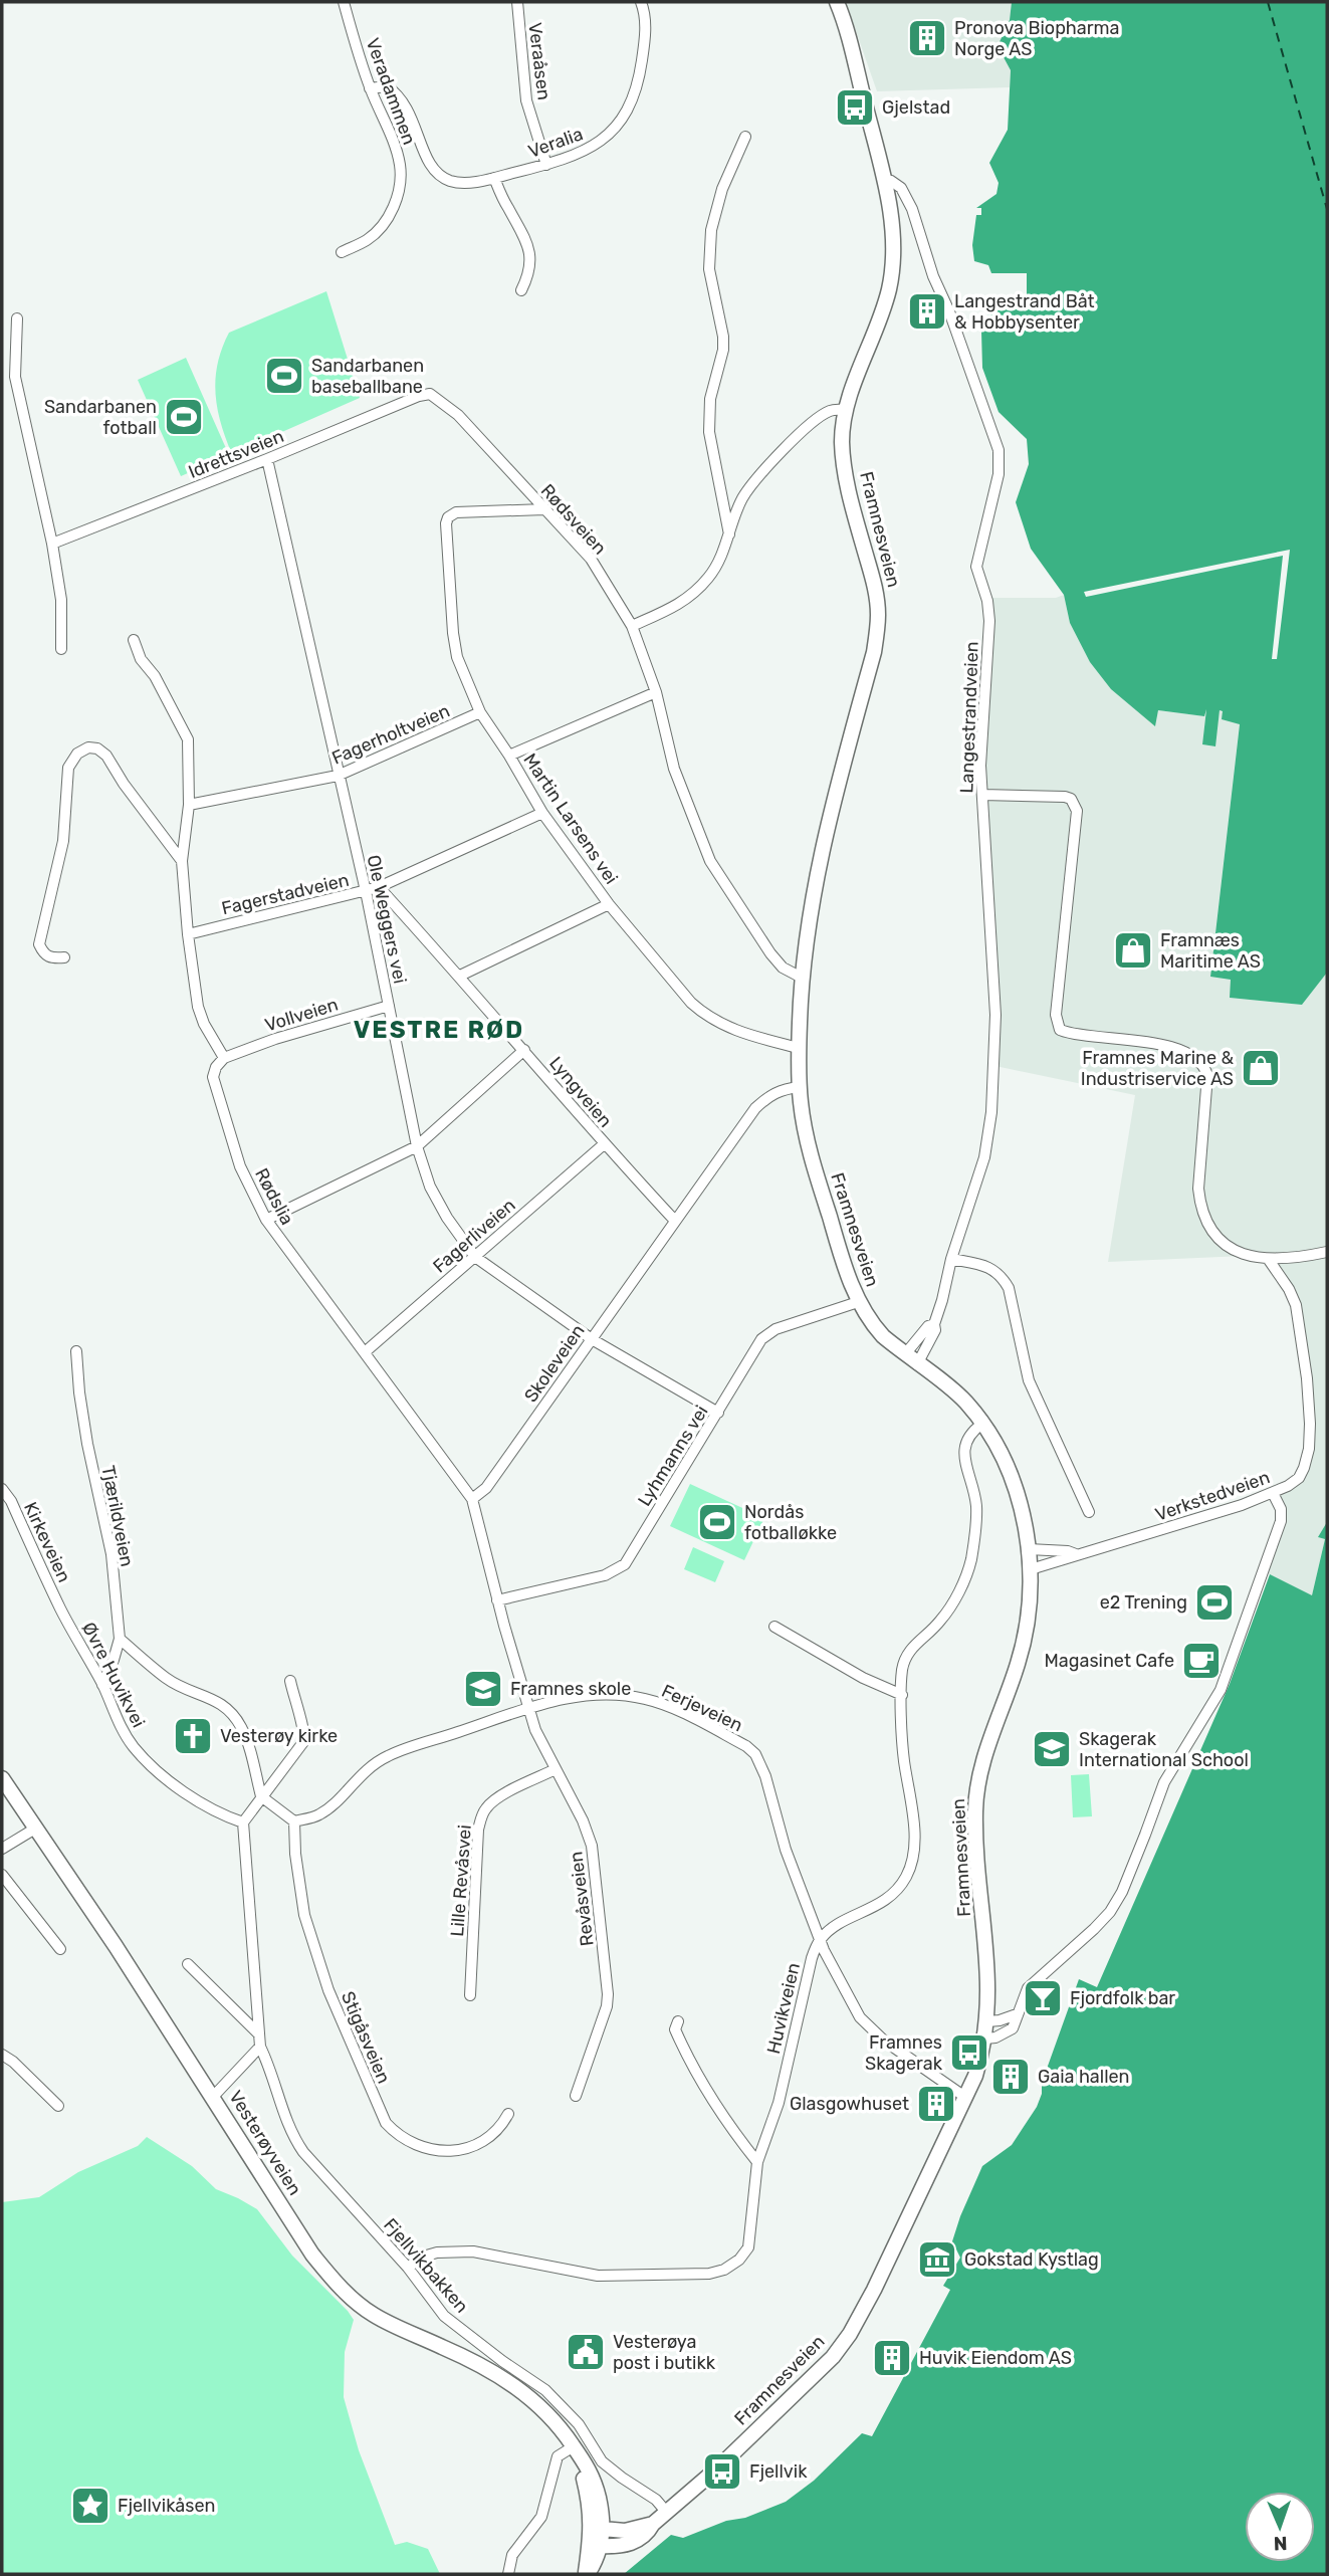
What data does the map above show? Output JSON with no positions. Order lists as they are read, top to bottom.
{
  "streets": {
    "main road": ["Framnesveien", "Vesterøyveien"],
    "street": [
      "Veraåsen",
      "Veradammen",
      "Veralia",
      "Idrettsveien",
      "Rødsveien",
      "Langestrandveien",
      "Fagerholtveien",
      "Martin Larsens vei",
      "Fagerstadveien",
      "Ole Weggers vei",
      "Vollveien",
      "Lyngveien",
      "Rødslia",
      "Fagerliveien",
      "Skoleveien",
      "Lyhmanns vei",
      "Verkstedveien",
      "Tjærildveien",
      "Kirkeveien",
      "Øvre Huvikvei",
      "Ferjeveien",
      "Lille Revåsvei",
      "Revåsveien",
      "Huvikveien",
      "Stigåsveien",
      "Fjellvikbakken"
    ]
  },
  "crossings": [
    ["Veraåsen", "Veralia"],
    ["Veradammen", "Veralia"],
    ["Idrettsveien", "Rødsveien"],
    ["Idrettsveien", "Ole Weggers vei"],
    ["Rødsveien", "Framnesveien"],
    ["Rødsveien", "Martin Larsens vei"],
    ["Framnesveien", "Langestrandveien"],
    ["Framnesveien", "Martin Larsens vei"],
    ["Framnesveien", "Skoleveien"],
    ["Framnesveien", "Lyhmanns vei"],
    ["Framnesveien", "Verkstedveien"],
    ["Framnesveien", "Ferjeveien"],
    ["Framnesveien", "Vesterøyveien"],
    ["Framnesveien", "Fjellvikbakken"],
    ["Fagerholtveien", "Martin Larsens vei"],
    ["Fagerholtveien", "Ole Weggers vei"],
    ["Martin Larsens vei", "Fagerstadveien"],
    ["Fagerstadveien", "Ole Weggers vei"],
    ["Fagerstadveien", "Lyngveien"],
    ["Ole Weggers vei", "Vollveien"],
    ["Ole Weggers vei", "Fagerliveien"],
    ["Ole Weggers vei", "Skoleveien"],
    ["Ole Weggers vei", "Lyhmanns vei"],
    ["Vollveien", "Rødslia"],
    ["Lyngveien", "Fagerliveien"],
    ["Lyngveien", "Skoleveien"],
    ["Rødslia", "Fagerliveien"],
    ["Rødslia", "Skoleveien"],
    ["Tjærildveien", "Øvre Huvikvei"],
    ["Kirkeveien", "Øvre Huvikvei"],
    ["Ferjeveien", "Revåsveien"],
    ["Ferjeveien", "Huvikveien"],
    ["Ferjeveien", "Stigåsveien"],
    ["Lille Revåsvei", "Revåsveien"],
    ["Huvikveien", "Fjellvikbakken"]
  ],
  "districts": ["VESTRE RØD"],
  "places": {
    "building": [
      "Pronova Biopharma Norge AS",
      "Langestrand Båt & Hobbysenter",
      "Gaia hallen",
      "Glasgowhuset",
      "Huvik Eiendom AS"
    ],
    "bus stop": ["Gjelstad", "Framnes Skagerak", "Fjellvik"],
    "sports": [
      "Sandarbanen baseballbane",
      "Sandarbanen fotball",
      "Nordås fotballøkke",
      "e2 Trening"
    ],
    "shop": ["Framnæs Maritime AS", "Framnes Marine & Industriservice AS"],
    "cafe": ["Magasinet Cafe"],
    "school or university": ["Framnes skole", "Skagerak International School"],
    "church": ["Vesterøy kirke"],
    "bar": ["Fjordfolk bar"],
    "museum": ["Gokstad Kystlag"],
    "public building": ["Vesterøya post i butikk"],
    "place": ["Fjellvikåsen"]
  },
  "north": "bottom"
}
